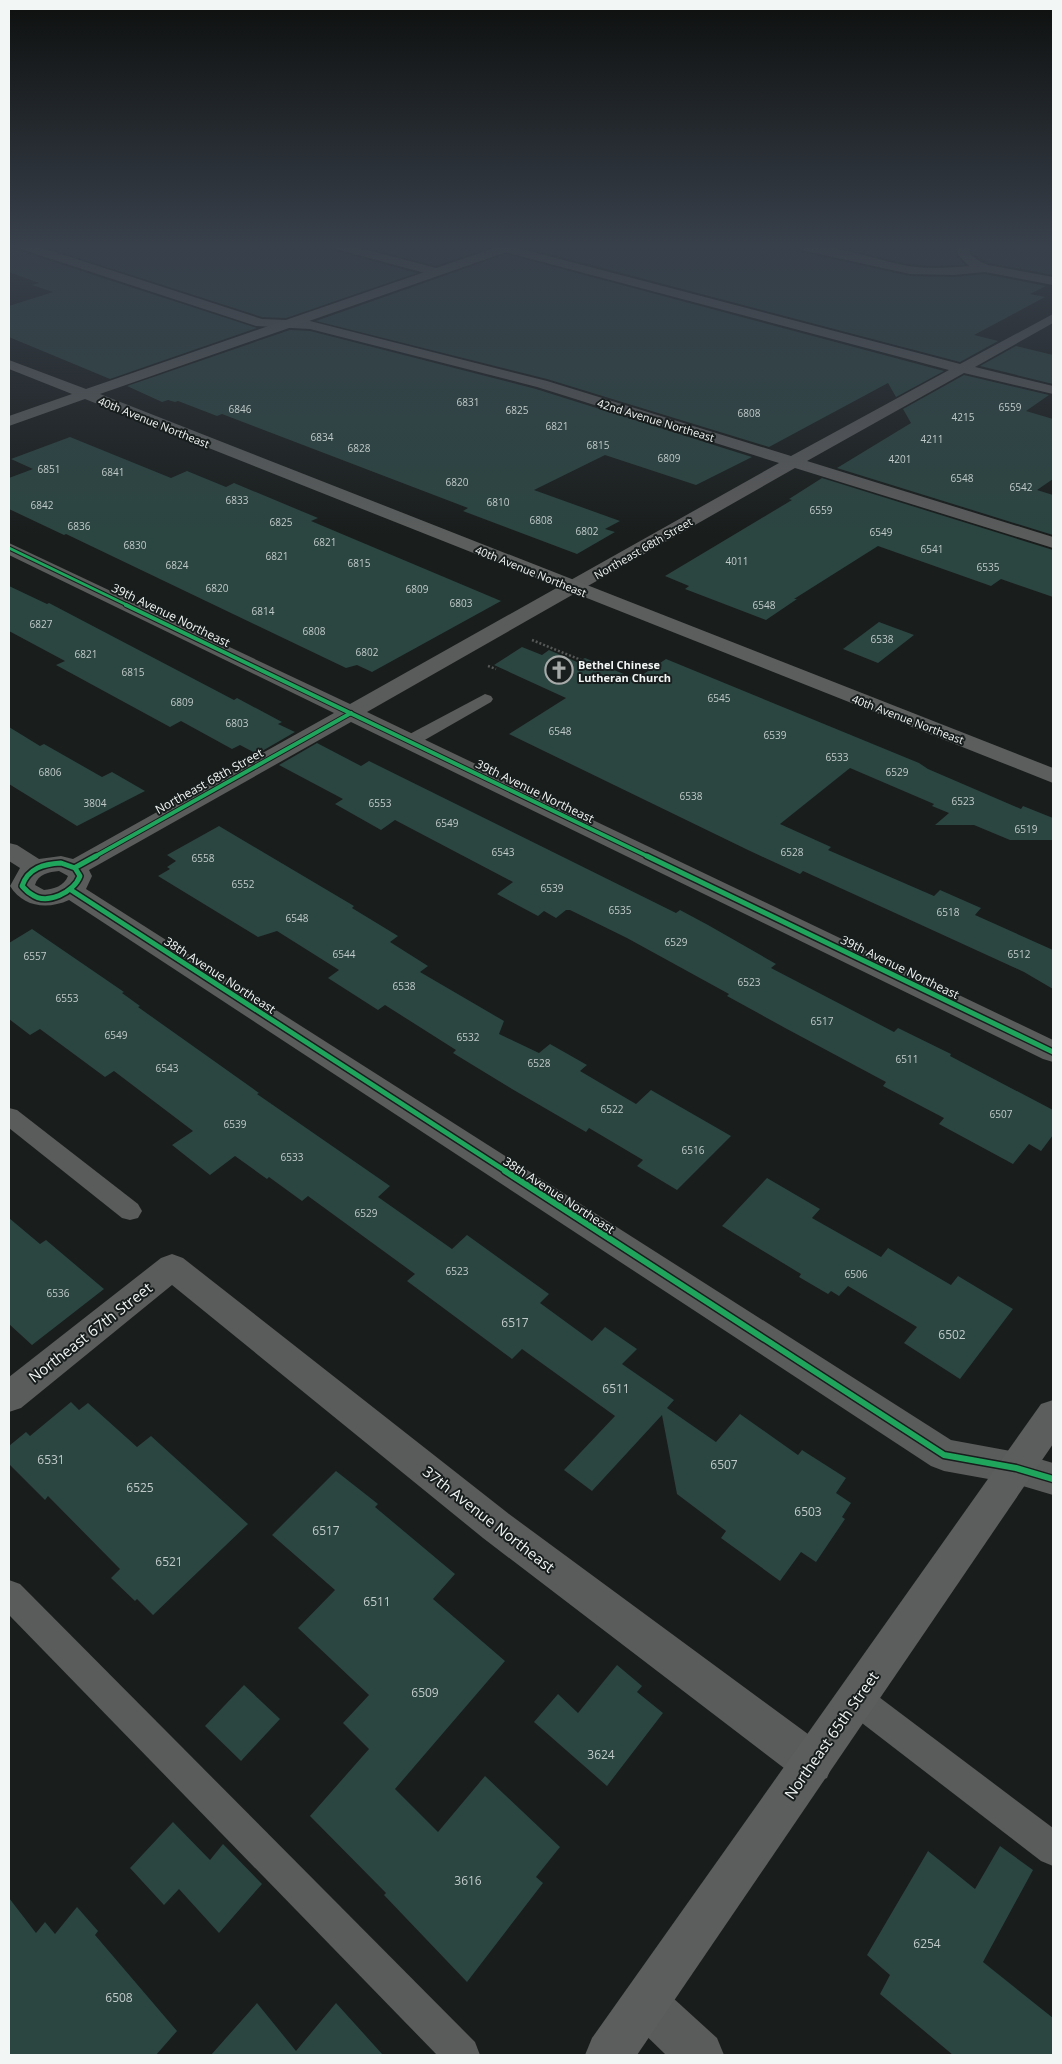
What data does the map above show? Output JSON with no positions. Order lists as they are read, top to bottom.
{
  "streets": {
    "street": [
      "42nd Avenue Northeast",
      "40th Avenue Northeast",
      "Northeast 68th Street",
      "39th Avenue Northeast",
      "38th Avenue Northeast",
      "Northeast 67th Street",
      "37th Avenue Northeast",
      "Northeast 65th Street"
    ]
  },
  "crossings": [
    ["42nd Avenue Northeast", "Northeast 68th Street"],
    ["40th Avenue Northeast", "Northeast 68th Street"],
    ["Northeast 68th Street", "39th Avenue Northeast"],
    ["Northeast 68th Street", "38th Avenue Northeast"],
    ["38th Avenue Northeast", "Northeast 65th Street"],
    ["Northeast 67th Street", "37th Avenue Northeast"],
    ["37th Avenue Northeast", "Northeast 65th Street"]
  ],
  "places": {
    "church": ["Bethel Chinese Lutheran Church"]
  },
  "house_numbers": [
    "6831",
    "6559",
    "6846",
    "6825",
    "6808",
    "4215",
    "6821",
    "6834",
    "4211",
    "6815",
    "6828",
    "6809",
    "4201",
    "6851",
    "6841",
    "6548",
    "6820",
    "6542",
    "6833",
    "6810",
    "6842",
    "6559",
    "6808",
    "6825",
    "6836",
    "6802",
    "6549",
    "6821",
    "6830",
    "6541",
    "6821",
    "4011",
    "6815",
    "6824",
    "6535",
    "6820",
    "6809",
    "6803",
    "6548",
    "6814",
    "6827",
    "6808",
    "6538",
    "6802",
    "6821",
    "6815",
    "6545",
    "6809",
    "6803",
    "6548",
    "6539",
    "6533",
    "6806",
    "6529",
    "6538",
    "6523",
    "3804",
    "6553",
    "6549",
    "6519",
    "6543",
    "6528",
    "6558",
    "6552",
    "6539",
    "6535",
    "6518",
    "6548",
    "6529",
    "6544",
    "6512",
    "6557",
    "6523",
    "6538",
    "6553",
    "6517",
    "6549",
    "6532",
    "6511",
    "6528",
    "6543",
    "6522",
    "6507",
    "6539",
    "6516",
    "6533",
    "6529",
    "6523",
    "6506",
    "6536",
    "6517",
    "6502",
    "6511",
    "6531",
    "6507",
    "6525",
    "6503",
    "6517",
    "6521",
    "6511",
    "6509",
    "3624",
    "3616",
    "6254",
    "6508"
  ]
}
